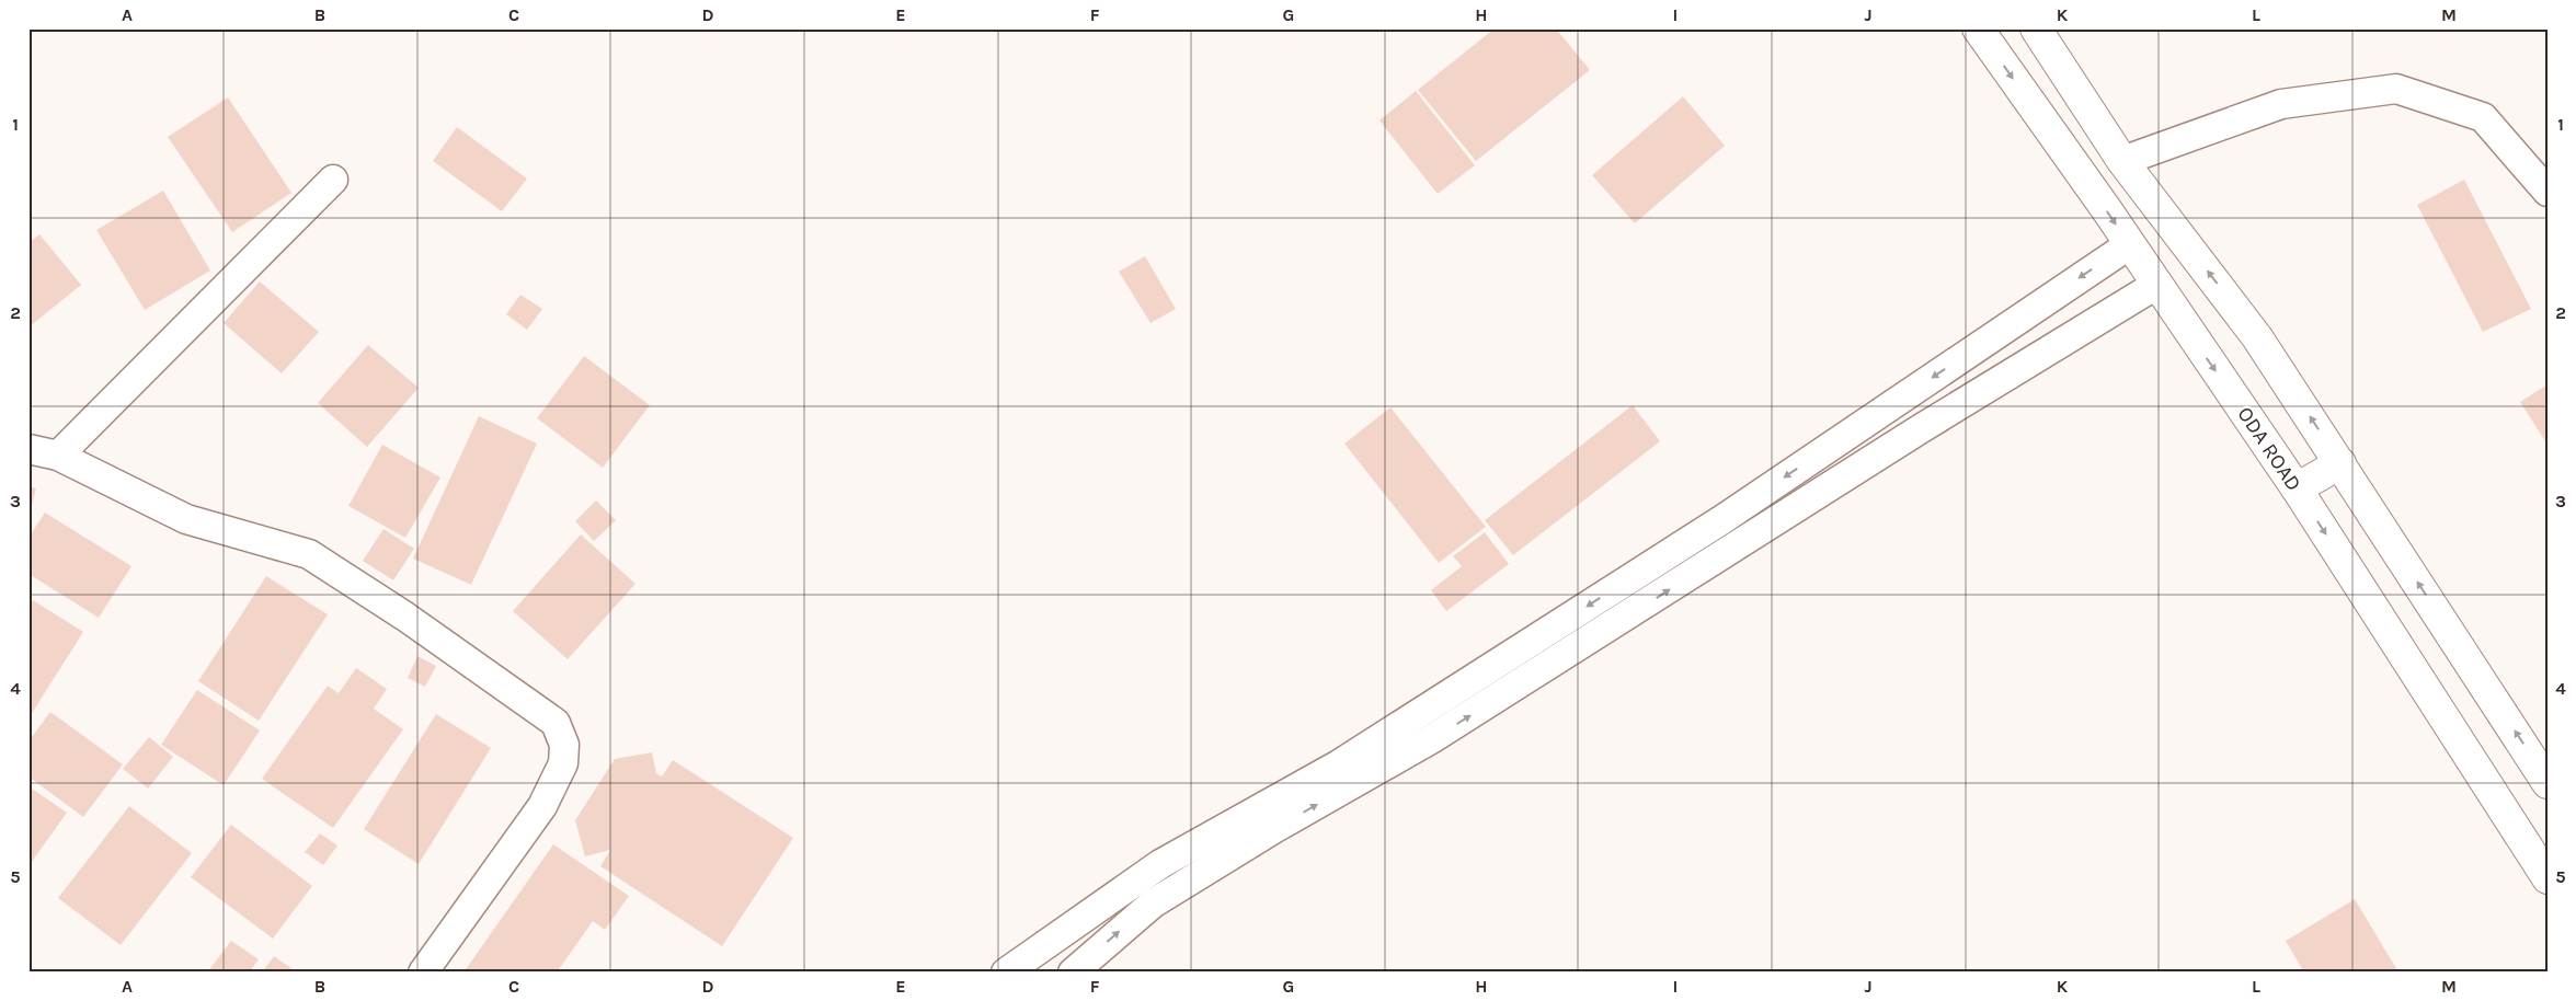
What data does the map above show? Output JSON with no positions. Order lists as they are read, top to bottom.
{
  "streets": {
    "street": ["ODA ROAD"]
  },
  "grid": {
    "columns": [
      "A",
      "B",
      "C",
      "D",
      "E",
      "F",
      "G",
      "H",
      "I",
      "J",
      "K",
      "L",
      "M"
    ],
    "rows": [
      "1",
      "2",
      "3",
      "4",
      "5"
    ]
  }
}
